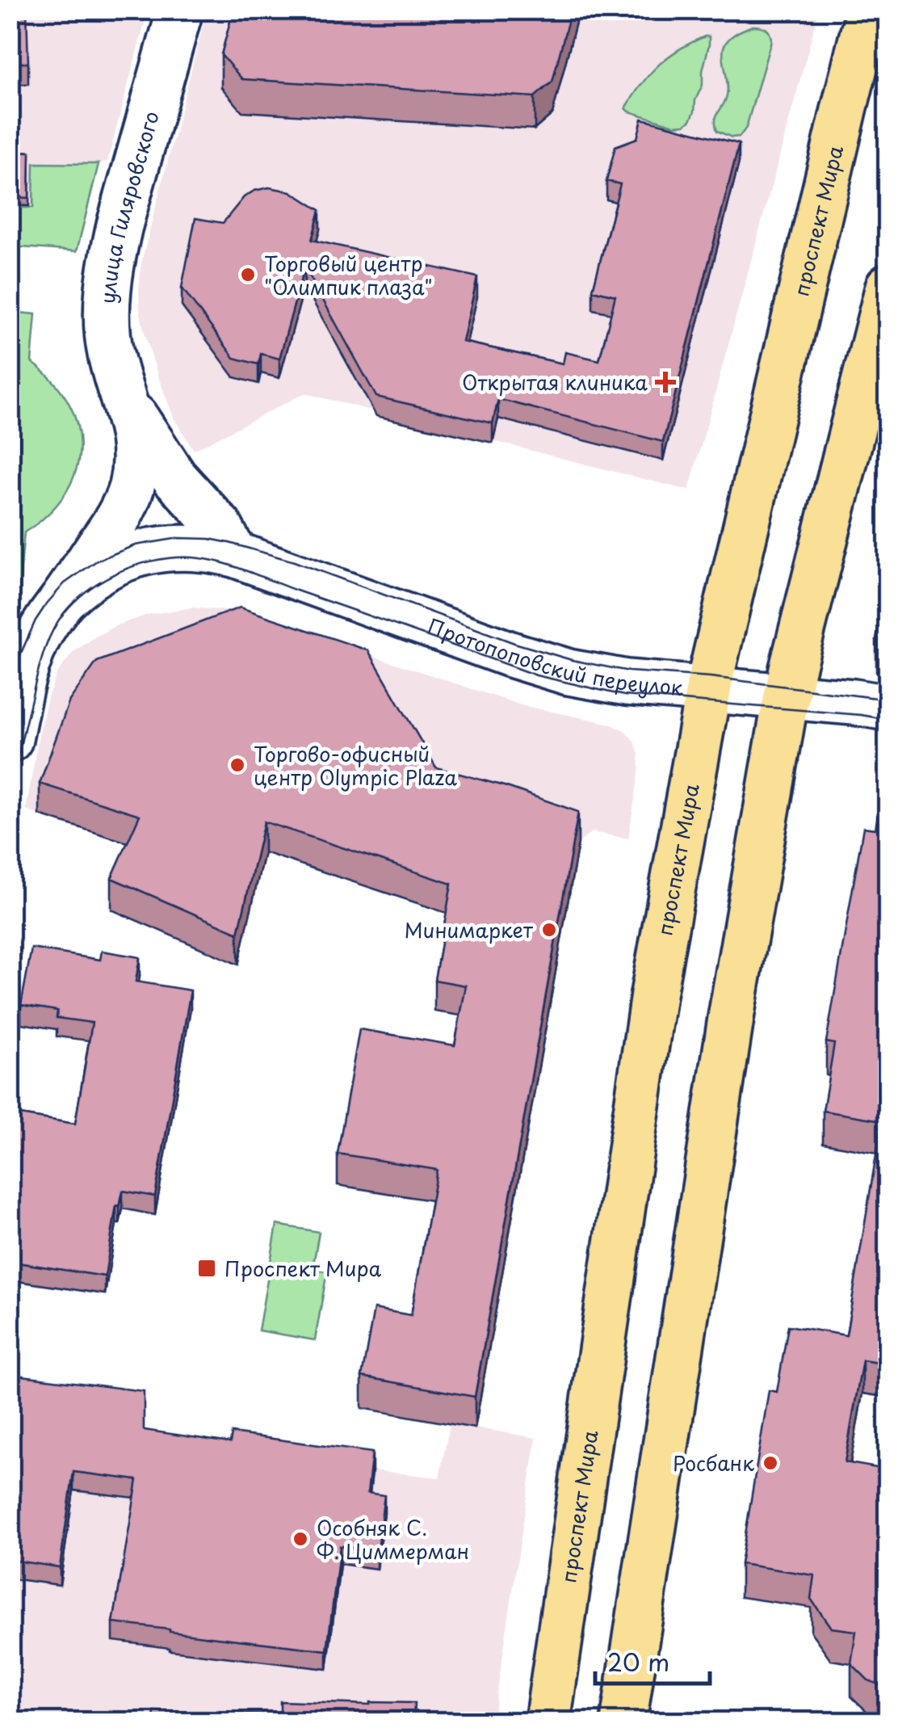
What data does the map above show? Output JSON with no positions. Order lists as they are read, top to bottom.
{
  "streets": {
    "main road": ["проспект Мира"],
    "street": ["улица Гиляровского", "Протопоповский переулок"]
  },
  "crossings": [
    ["улица Гиляровского", "Протопоповский переулок"],
    ["проспект Мира", "Протопоповский переулок"]
  ],
  "places": {
    "other": [
      "Торговый центр \"Олимпик плаза\"",
      "Торгово-офисный центр Olympic Plaza",
      "Минимаркет",
      "Росбанк",
      "Особняк С. Ф. Циммерман"
    ],
    "health": ["Открытая клиника"],
    "transit": ["Проспект Мира"]
  },
  "scale_bar": "20 m"
}
